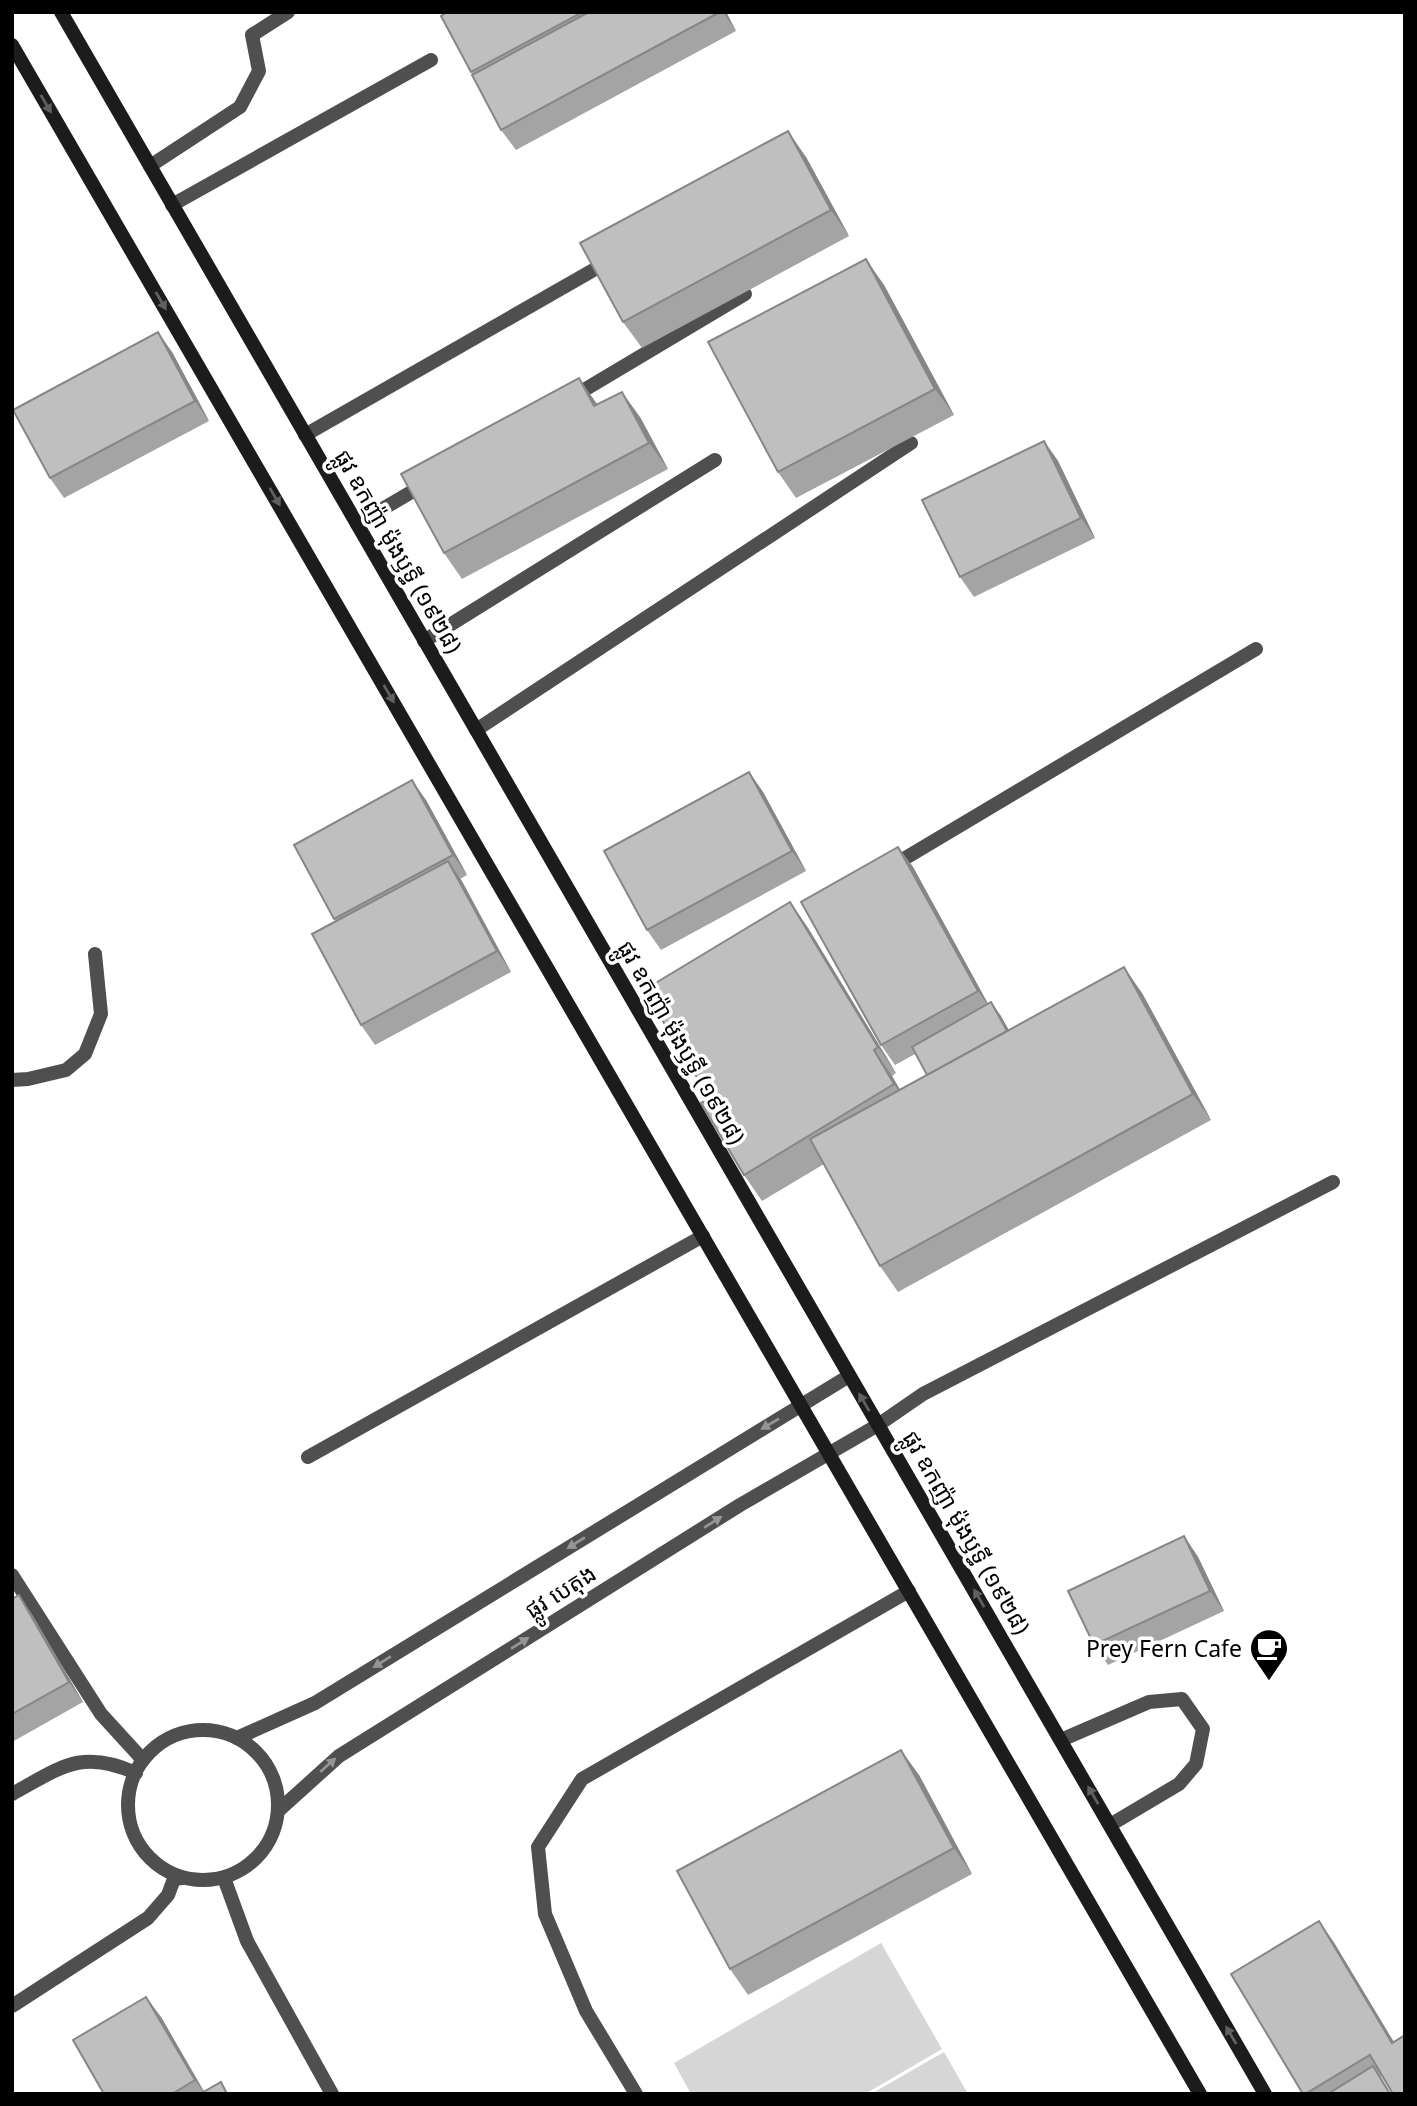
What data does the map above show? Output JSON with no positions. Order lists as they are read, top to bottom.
{
  "streets": {
    "main road": ["ផ្លូវ ឧកញ៉ា ម៉ុងឫទ្ធី (១៩២៨)"],
    "street": ["ផ្លូវ បេតុង"]
  },
  "crossings": [
    ["ផ្លូវ ឧកញ៉ា ម៉ុងឫទ្ធី (១៩២៨)", "ផ្លូវ បេតុង"]
  ],
  "places": {
    "cafe": ["Prey Fern Cafe"]
  }
}
